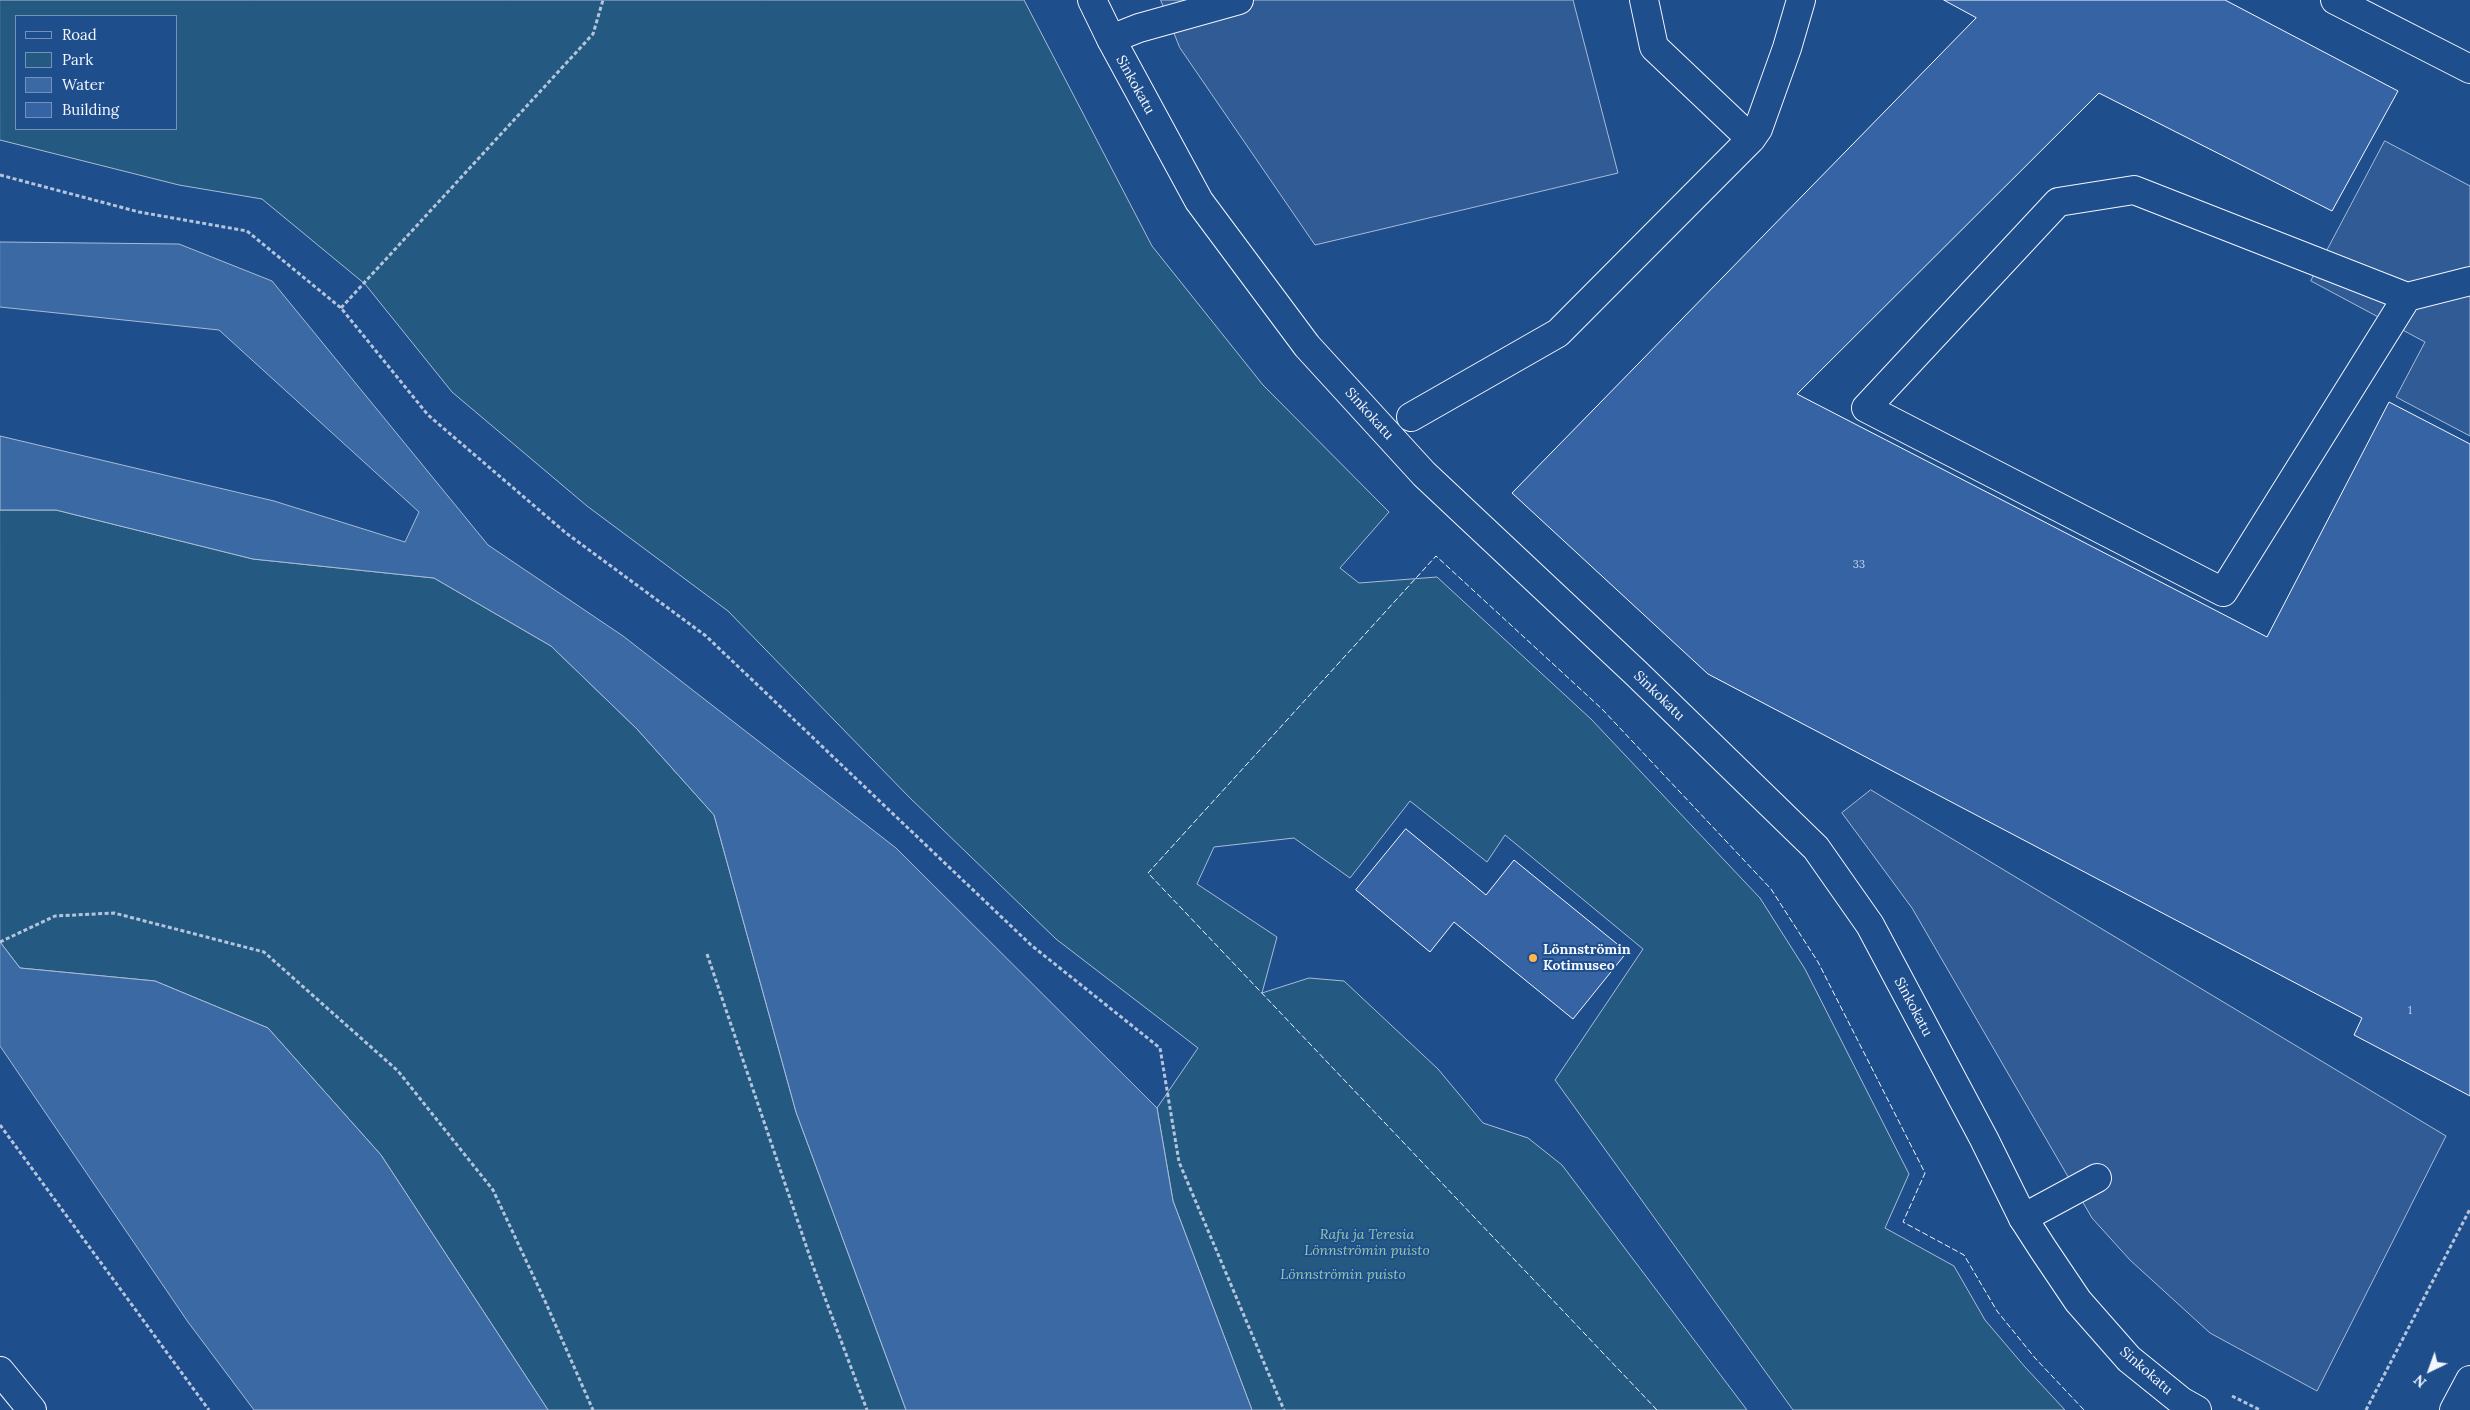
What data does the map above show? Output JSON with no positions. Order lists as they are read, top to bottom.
{
  "streets": {
    "main road": ["Sinkokatu"]
  },
  "parks": ["Rafu ja Teresia Lönnströmin puisto", "Lönnströmin puisto"],
  "places": ["Lönnströmin Kotimuseo"],
  "house_numbers": ["33", "1"],
  "legend": [
    "Road",
    "Park",
    "Water",
    "Building"
  ],
  "north": "bottom left"
}
